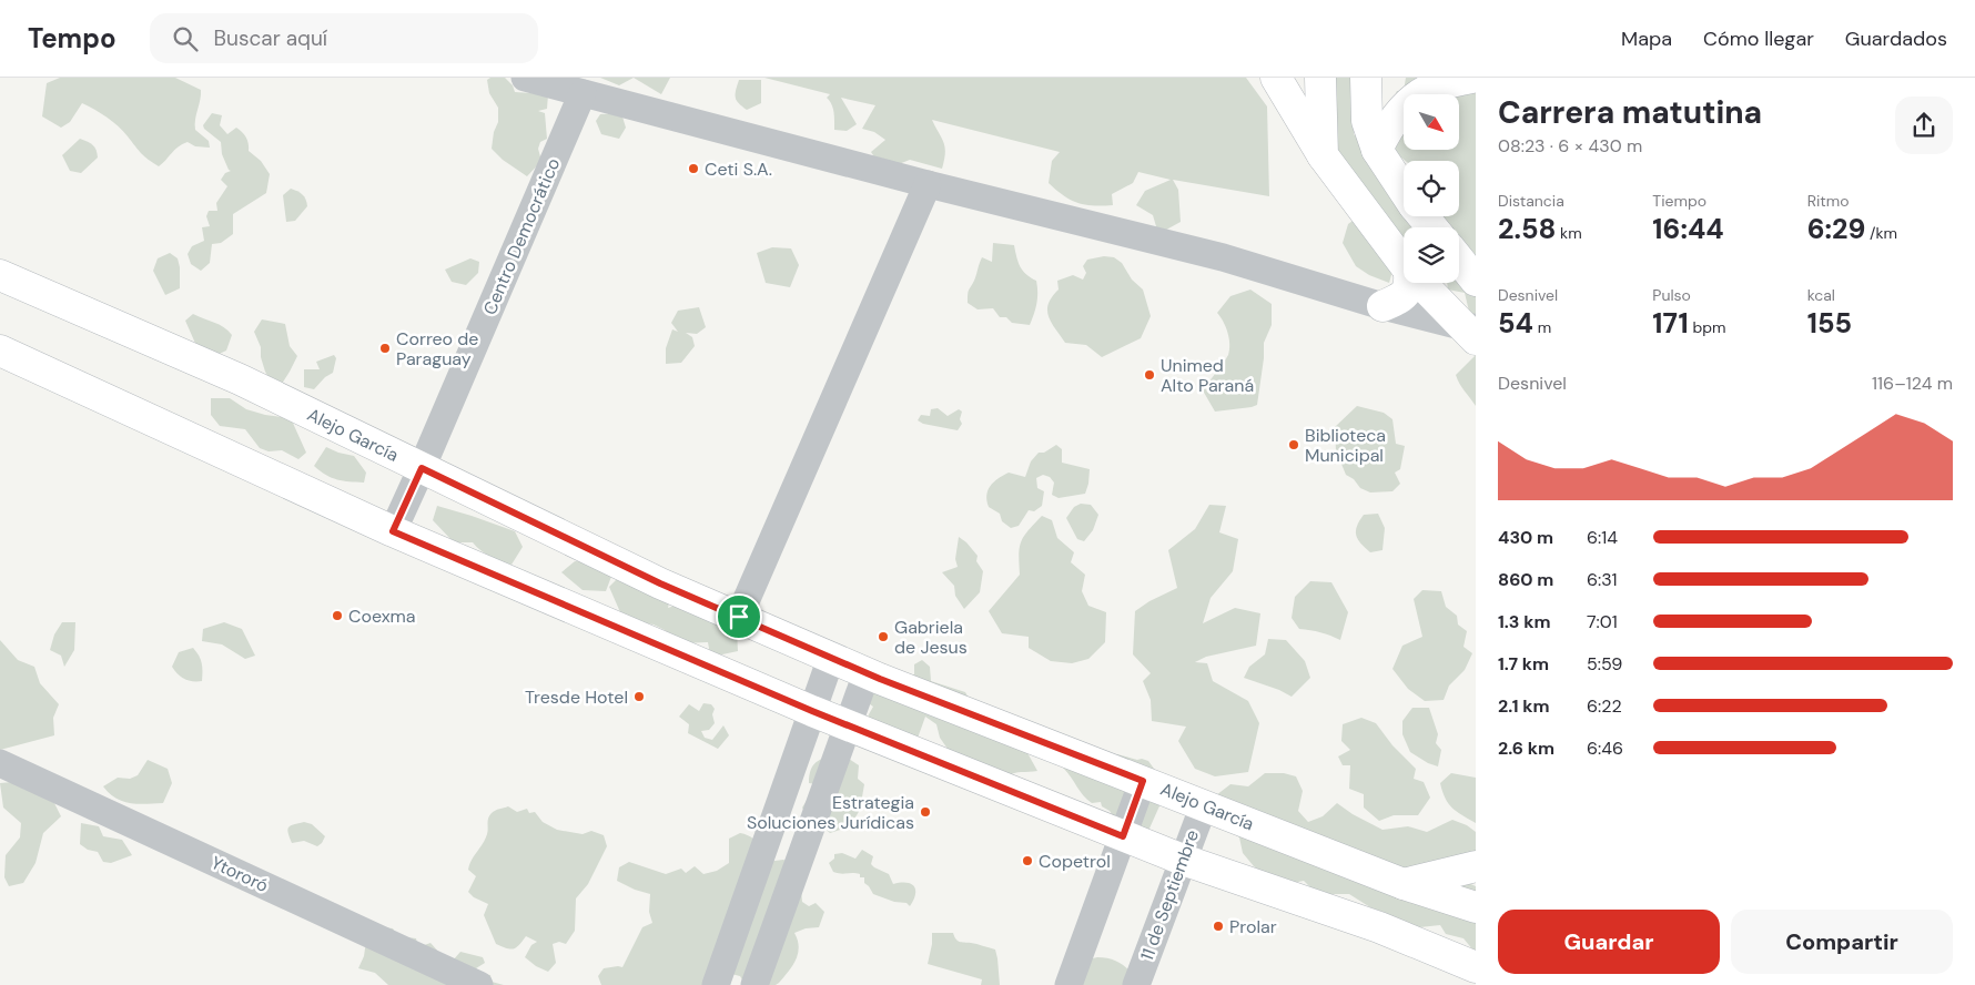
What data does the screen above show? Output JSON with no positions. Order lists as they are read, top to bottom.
{
  "streets": {
    "street": [
      "Centro Democrático",
      "Alejo García",
      "Ytororó",
      "11 de Septiembre"
    ]
  },
  "crossings": [
    ["Centro Democrático", "Alejo García"],
    ["Alejo García", "11 de Septiembre"]
  ],
  "places": [
    "Ceti S.A.",
    "Correo de Paraguay",
    "Unimed Alto Paraná",
    "Biblioteca Municipal",
    "Coexma",
    "Gabriela de Jesus",
    "Tresde Hotel",
    "Estrategia Soluciones Jurídicas",
    "Copetrol",
    "Prolar"
  ],
  "north": "bottom right",
  "page": {
    "header": "Tempo",
    "search": "Buscar aquí",
    "nav": ["Mapa", "Cómo llegar", "Guardados"],
    "heading": ["Carrera matutina", "08:23 · 6 × 430 m"],
    "stats": [
      ["Distancia", "2.58 km"],
      ["Tiempo", "16:44"],
      ["Ritmo", "6:29 /km"],
      ["Desnivel", "54 m"],
      ["Pulso", "171 bpm"],
      ["kcal", "155"]
    ],
    "chart": ["Desnivel", "116–124 m"],
    "list": [
      {
        "name": "430 m",
        "note": "6:14"
      },
      {
        "name": "860 m",
        "note": "6:31"
      },
      {
        "name": "1.3 km",
        "note": "7:01"
      },
      {
        "name": "1.7 km",
        "note": "5:59"
      },
      {
        "name": "2.1 km",
        "note": "6:22"
      },
      {
        "name": "2.6 km",
        "note": "6:46"
      }
    ],
    "buttons": ["Guardar", "Compartir"]
  }
}
